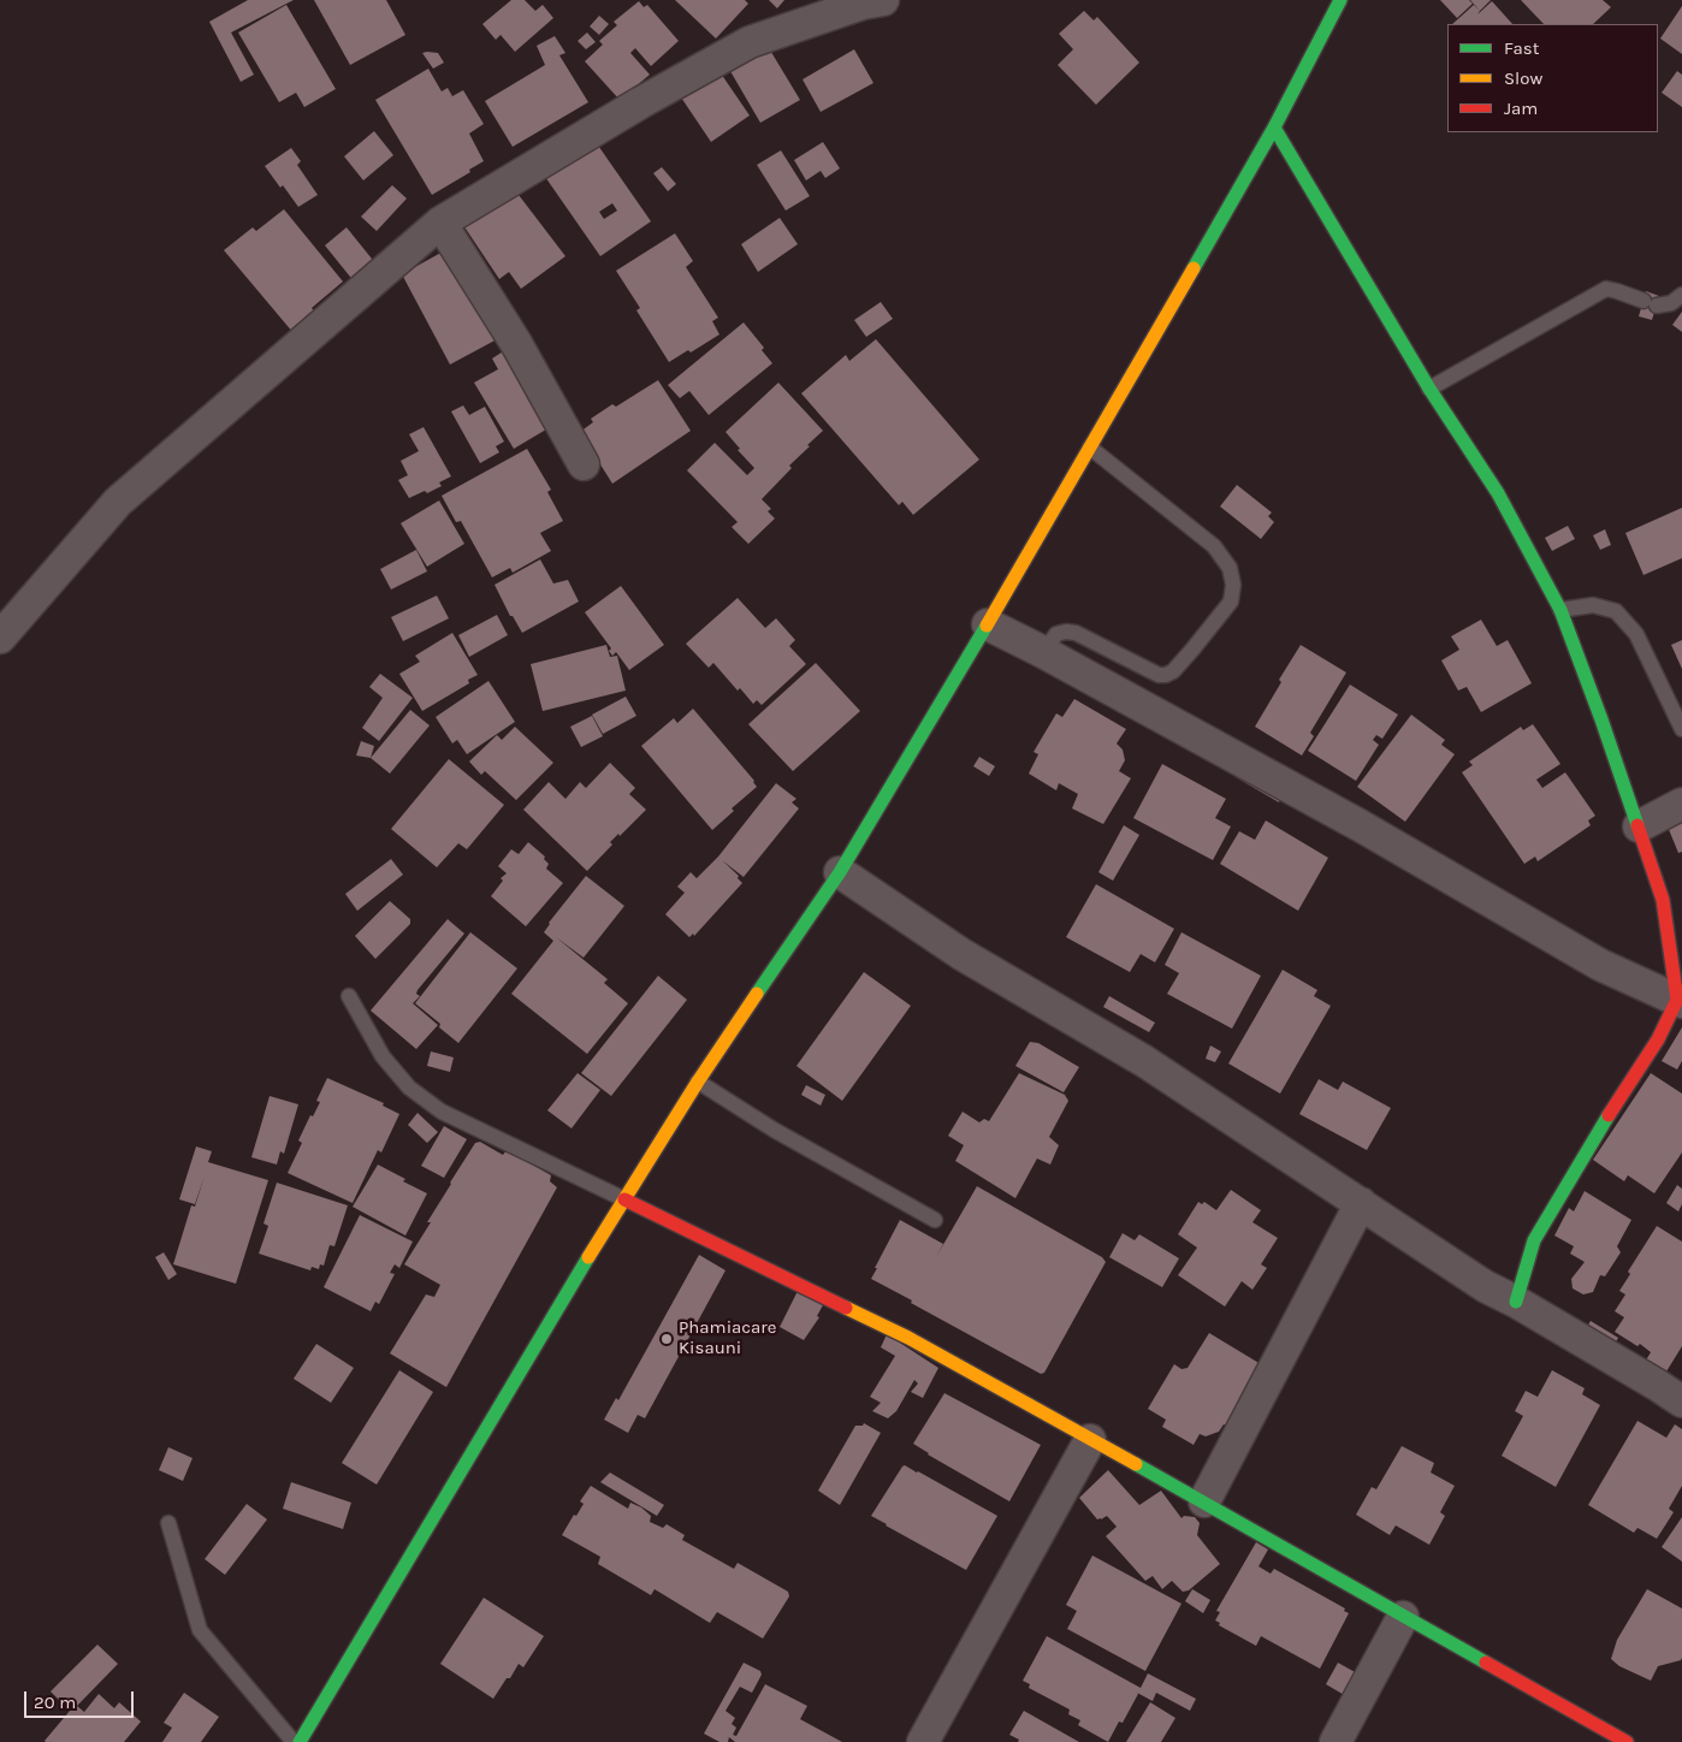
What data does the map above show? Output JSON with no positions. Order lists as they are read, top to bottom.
{
  "places": ["Phamiacare Kisauni"],
  "legend": ["Fast", "Slow", "Jam"],
  "scale_bar": "20 m"
}
